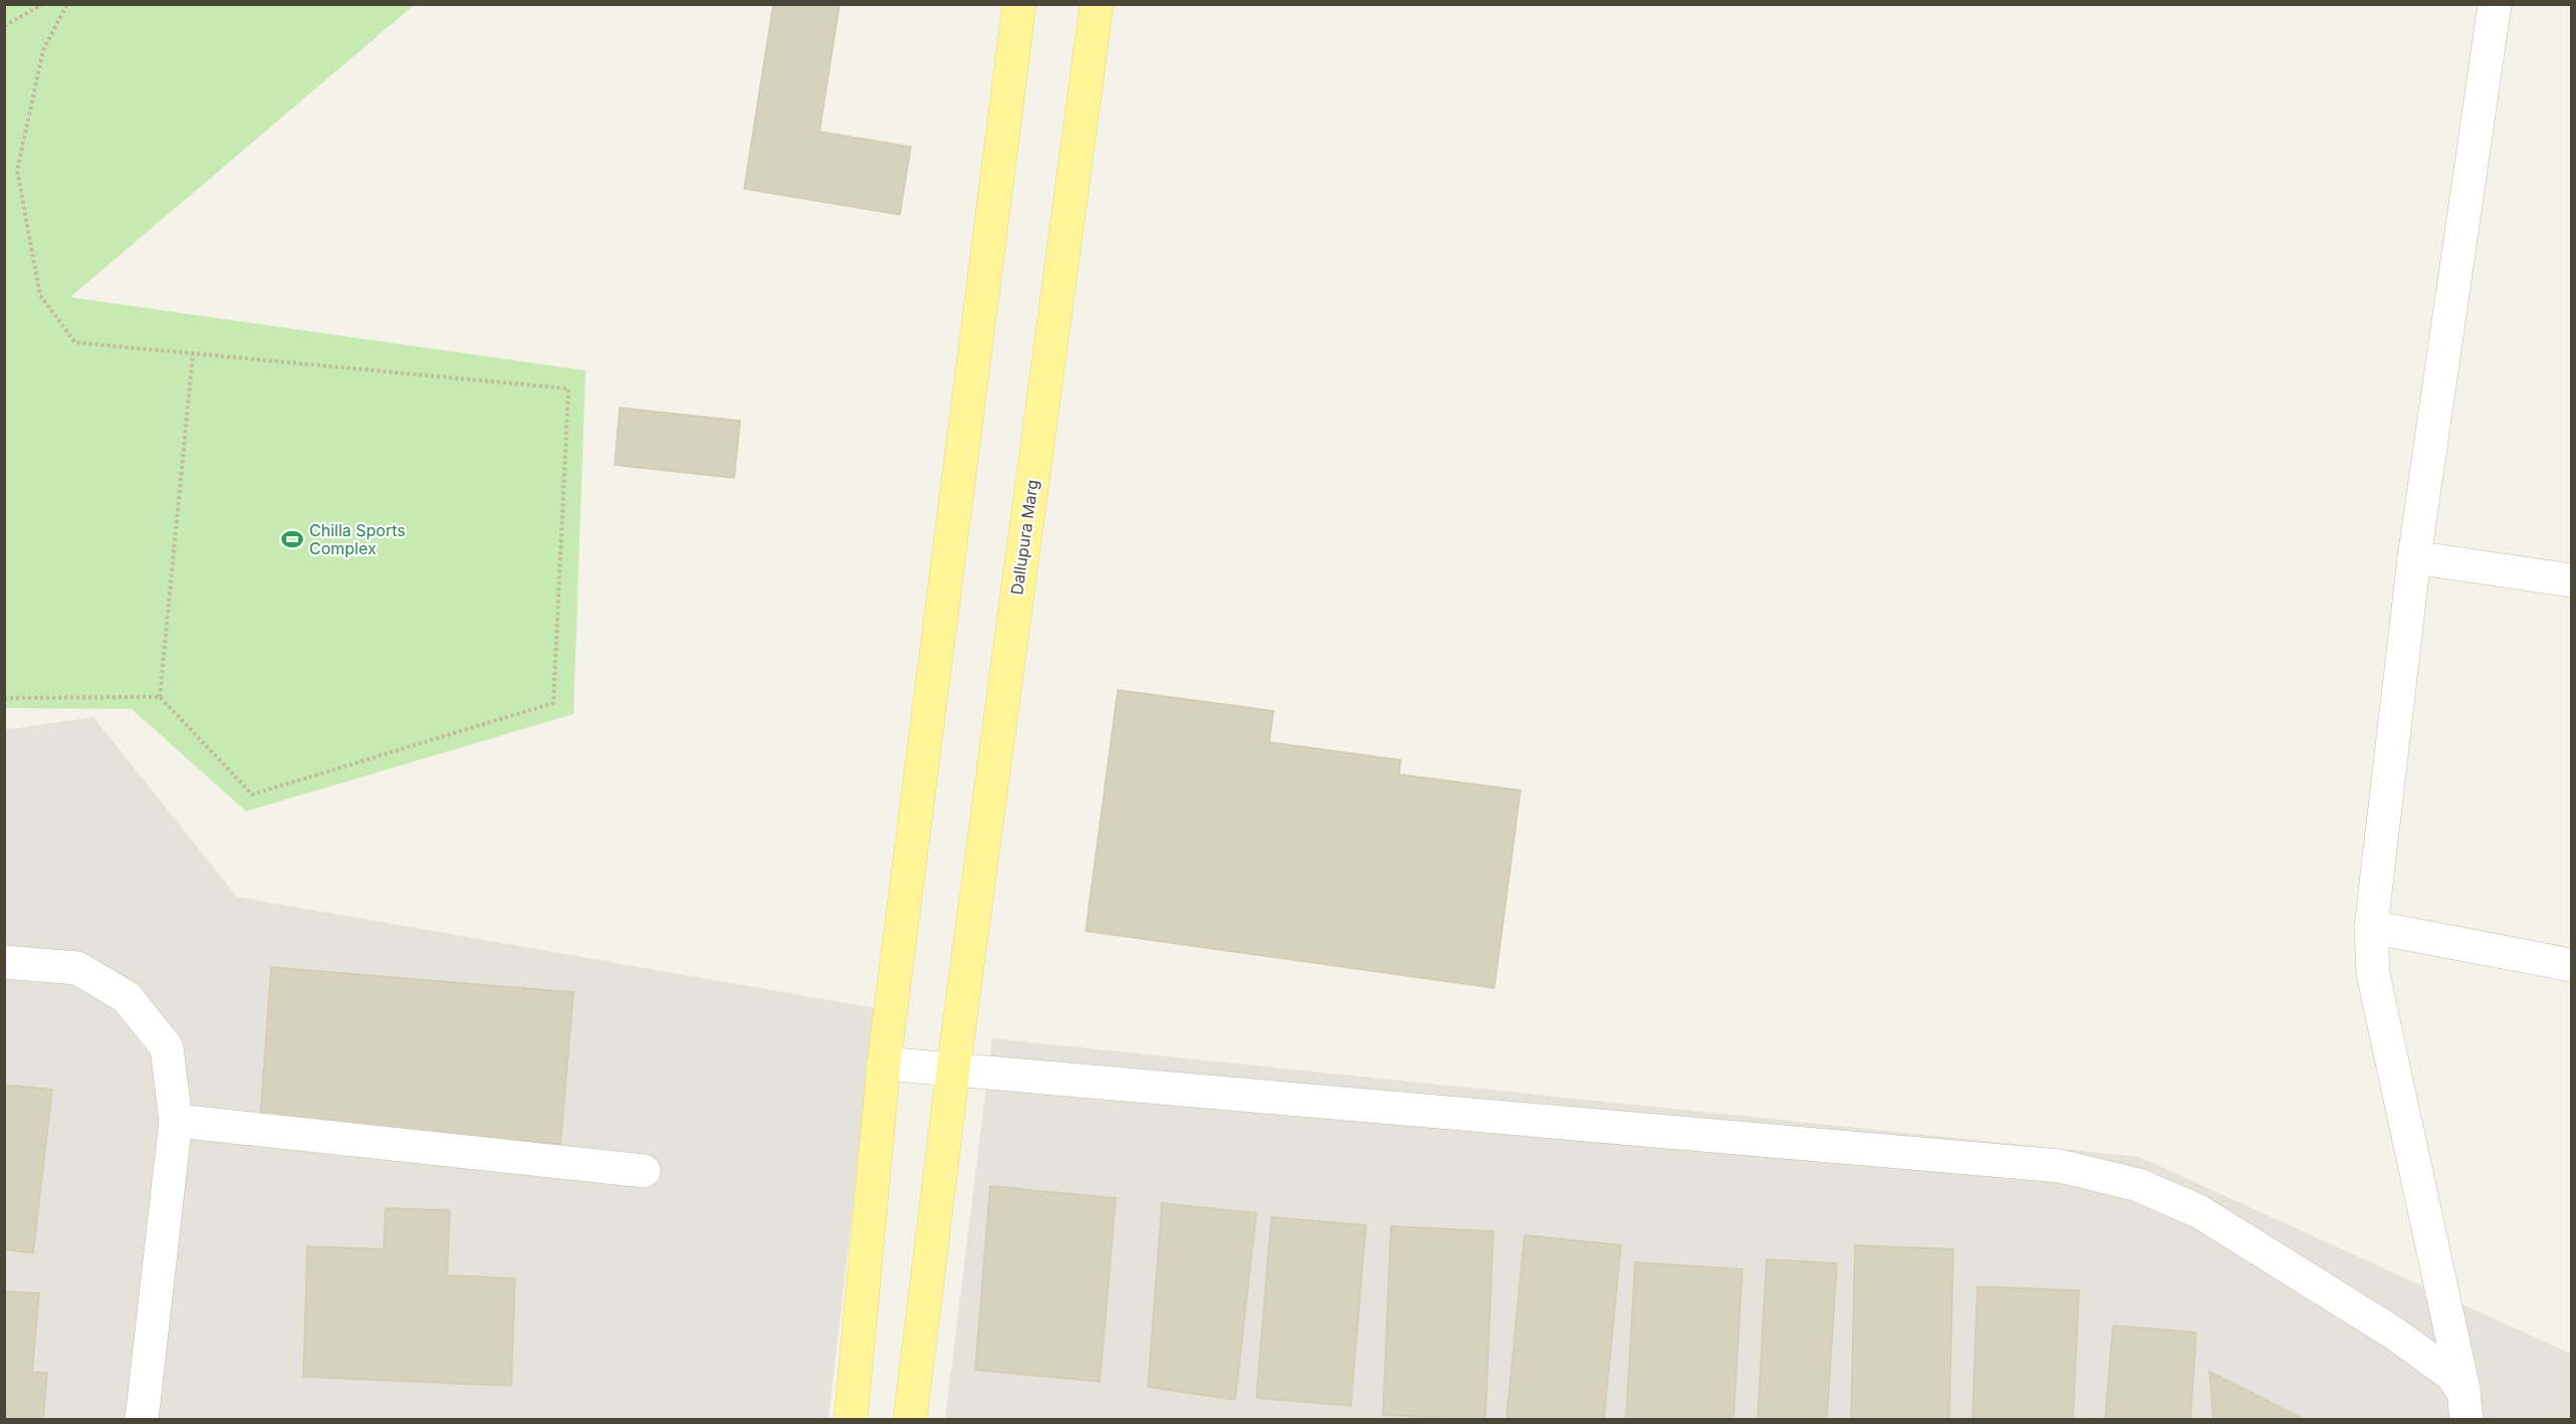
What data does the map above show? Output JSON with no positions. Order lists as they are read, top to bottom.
{
  "streets": {
    "main road": ["Dallupura Marg"]
  },
  "places": {
    "sports": ["Chilla Sports Complex"]
  }
}
